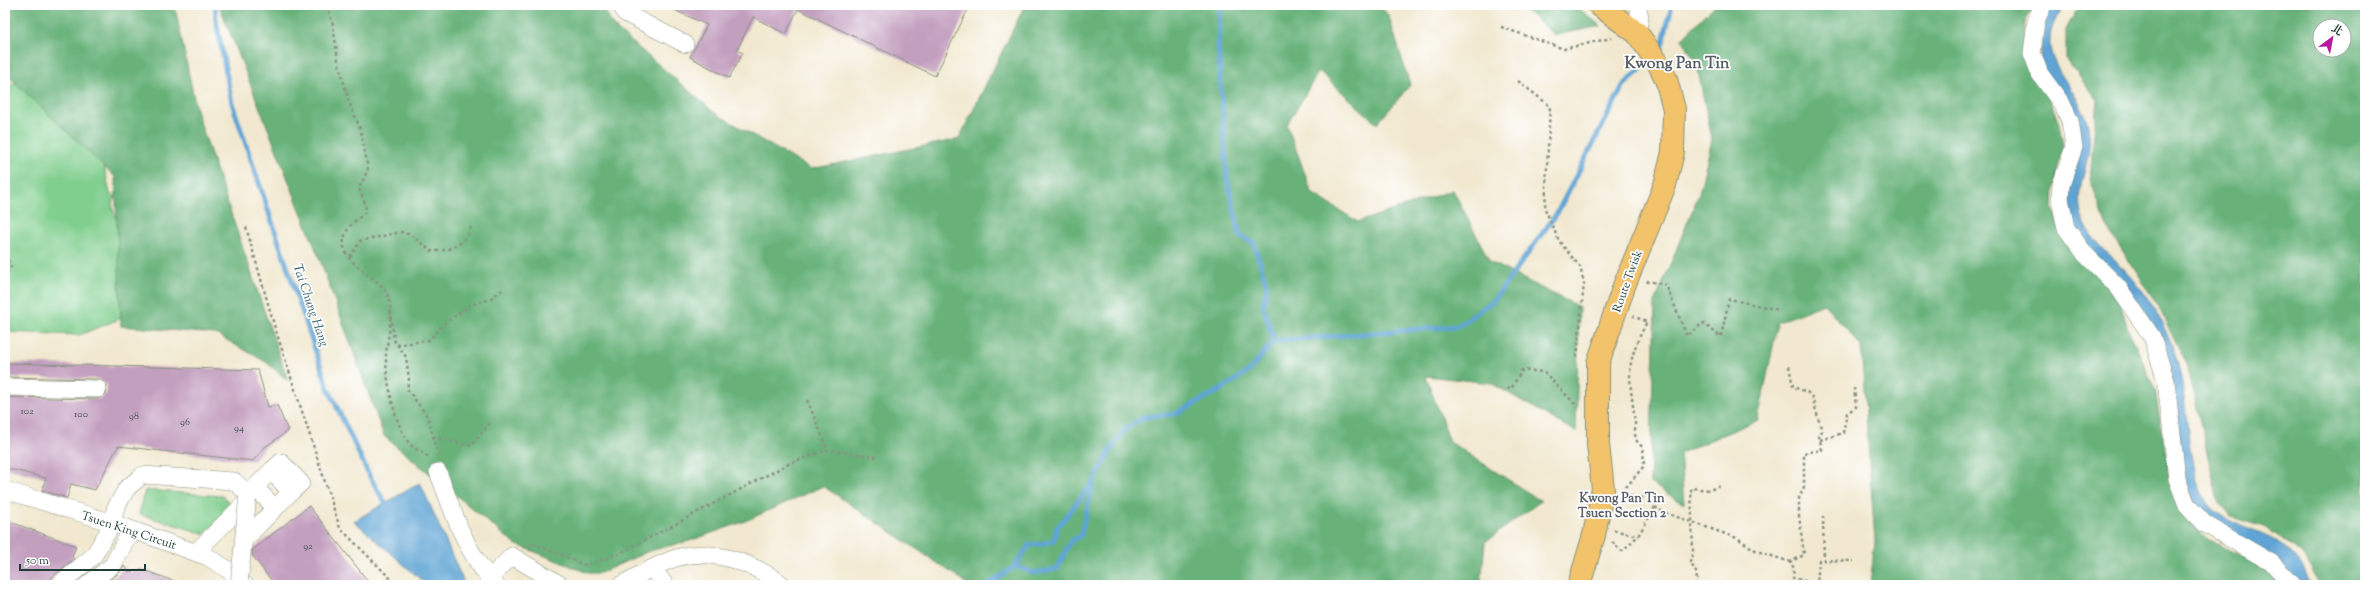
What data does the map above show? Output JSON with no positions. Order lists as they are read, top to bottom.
{
  "streets": {
    "main road": ["Route Twisk"],
    "street": ["Tsuen King Circuit"]
  },
  "districts": ["Kwong Pan Tin", "Kwong Pan Tin Tsuen Section 2"],
  "water": ["Tai Chung Hang"],
  "house_numbers": [
    "102",
    "100",
    "98",
    "96",
    "94",
    "92"
  ],
  "scale_bar": "50 m",
  "north": "top right"
}
